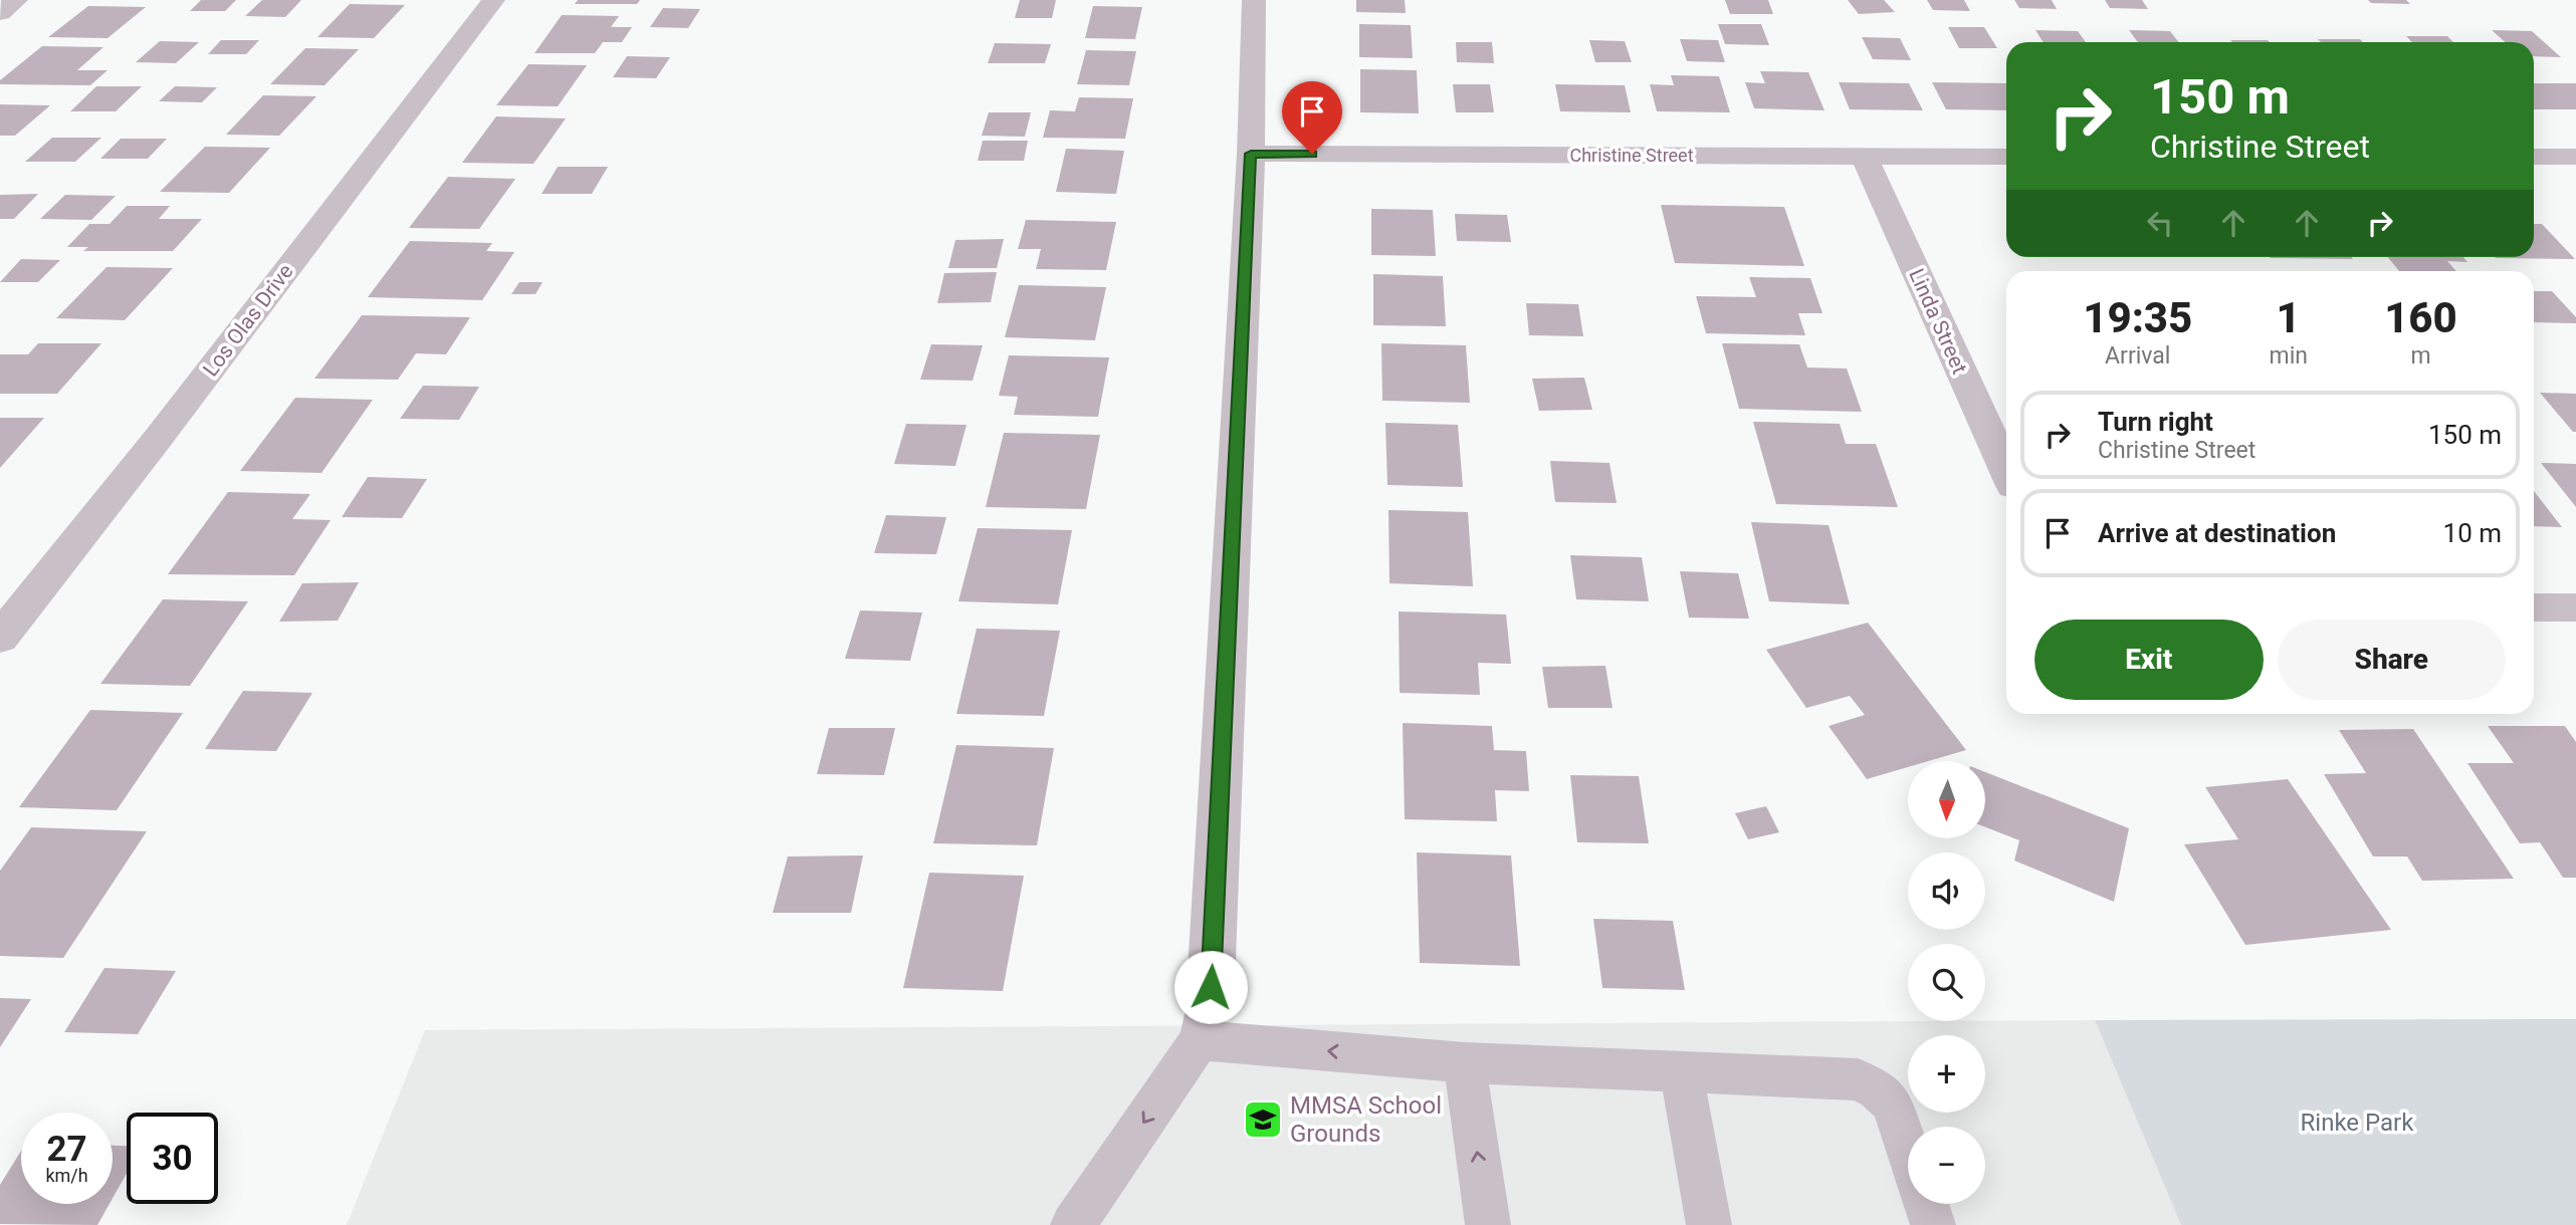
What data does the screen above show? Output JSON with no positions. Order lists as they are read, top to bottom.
{
  "streets": {
    "street": ["Christine Street", "Los Olas Drive", "Linda Street"]
  },
  "crossings": [
    ["Christine Street", "Linda Street"]
  ],
  "parks": ["Rinke Park"],
  "places": {
    "school or university": ["MMSA School Grounds"]
  },
  "north": "bottom",
  "page": {
    "turn": ["150 m", "Christine Street"],
    "eta": [
      "19:35",
      "Arrival",
      "1",
      "min",
      "160",
      "m"
    ],
    "list": [
      {
        "name": "Turn right",
        "note": "Christine Street",
        "value": "150 m"
      },
      {
        "name": "Arrive at destination",
        "value": "10 m"
      }
    ],
    "buttons": ["Exit", "Share"],
    "map_buttons": ["+", "−"],
    "speed": "27 km/h",
    "limit": "30"
  }
}
